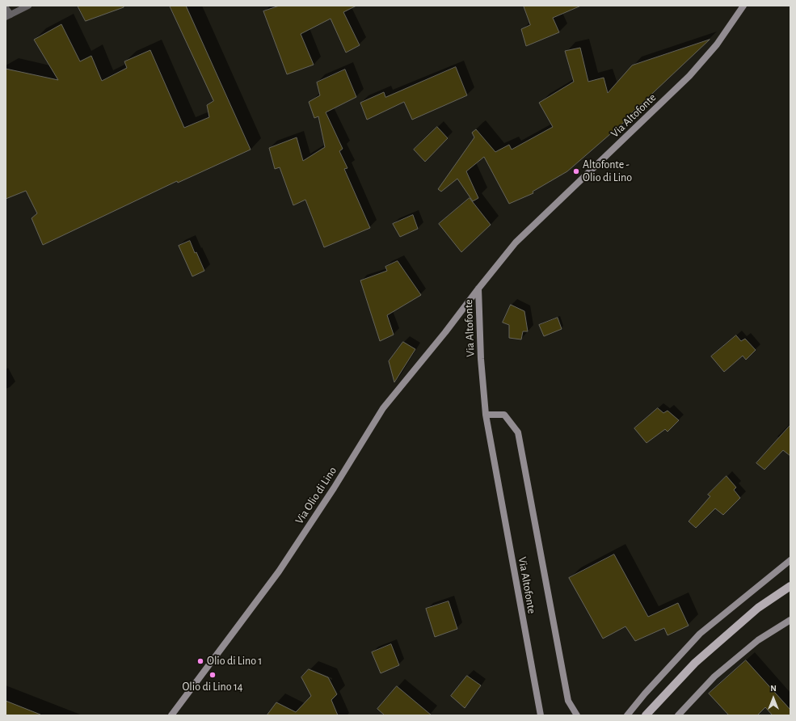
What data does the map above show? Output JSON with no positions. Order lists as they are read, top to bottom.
{
  "streets": {
    "street": ["Via Altofonte", "Via Olio di Lino"]
  },
  "crossings": [
    ["Via Altofonte", "Via Olio di Lino"]
  ],
  "places": ["Altofonte - Olio di Lino", "Olio di Lino 1", "Olio di Lino 14"],
  "north": "top"
}
